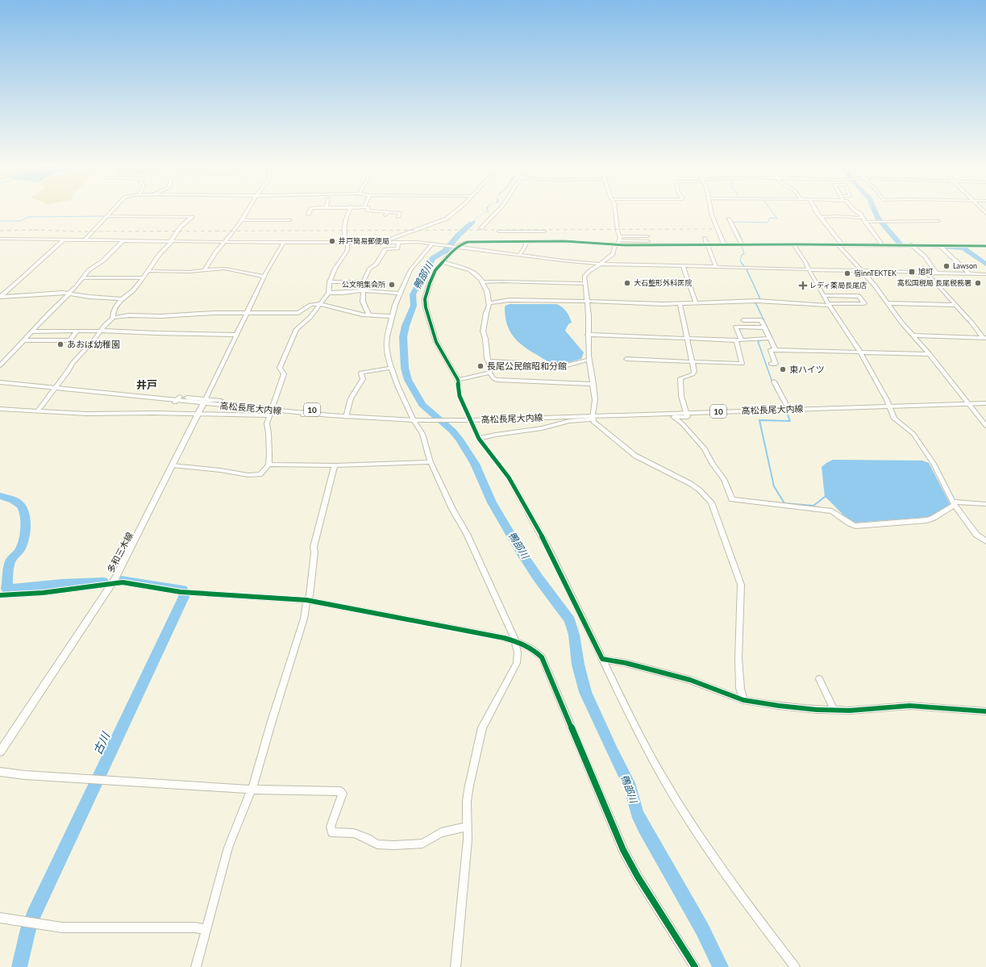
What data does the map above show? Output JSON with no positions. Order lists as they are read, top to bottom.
{
  "streets": {
    "main road": ["高松長尾大内線", "10", "多和三木線"]
  },
  "crossings": [
    ["高松長尾大内線", "多和三木線"]
  ],
  "districts": ["井戸"],
  "water": ["鴨部川", "古川"],
  "places": {
    "other": [
      "井戸簡易郵便局",
      "Lawson",
      "宿innTEKTEK",
      "大石整形外科医院",
      "高松国税局 長尾税務署",
      "公文明集会所",
      "あおば幼稚園",
      "長尾公民館昭和分館",
      "東ハイツ"
    ],
    "transit": ["旭町"],
    "health": ["レディ薬局長尾店"]
  }
}
